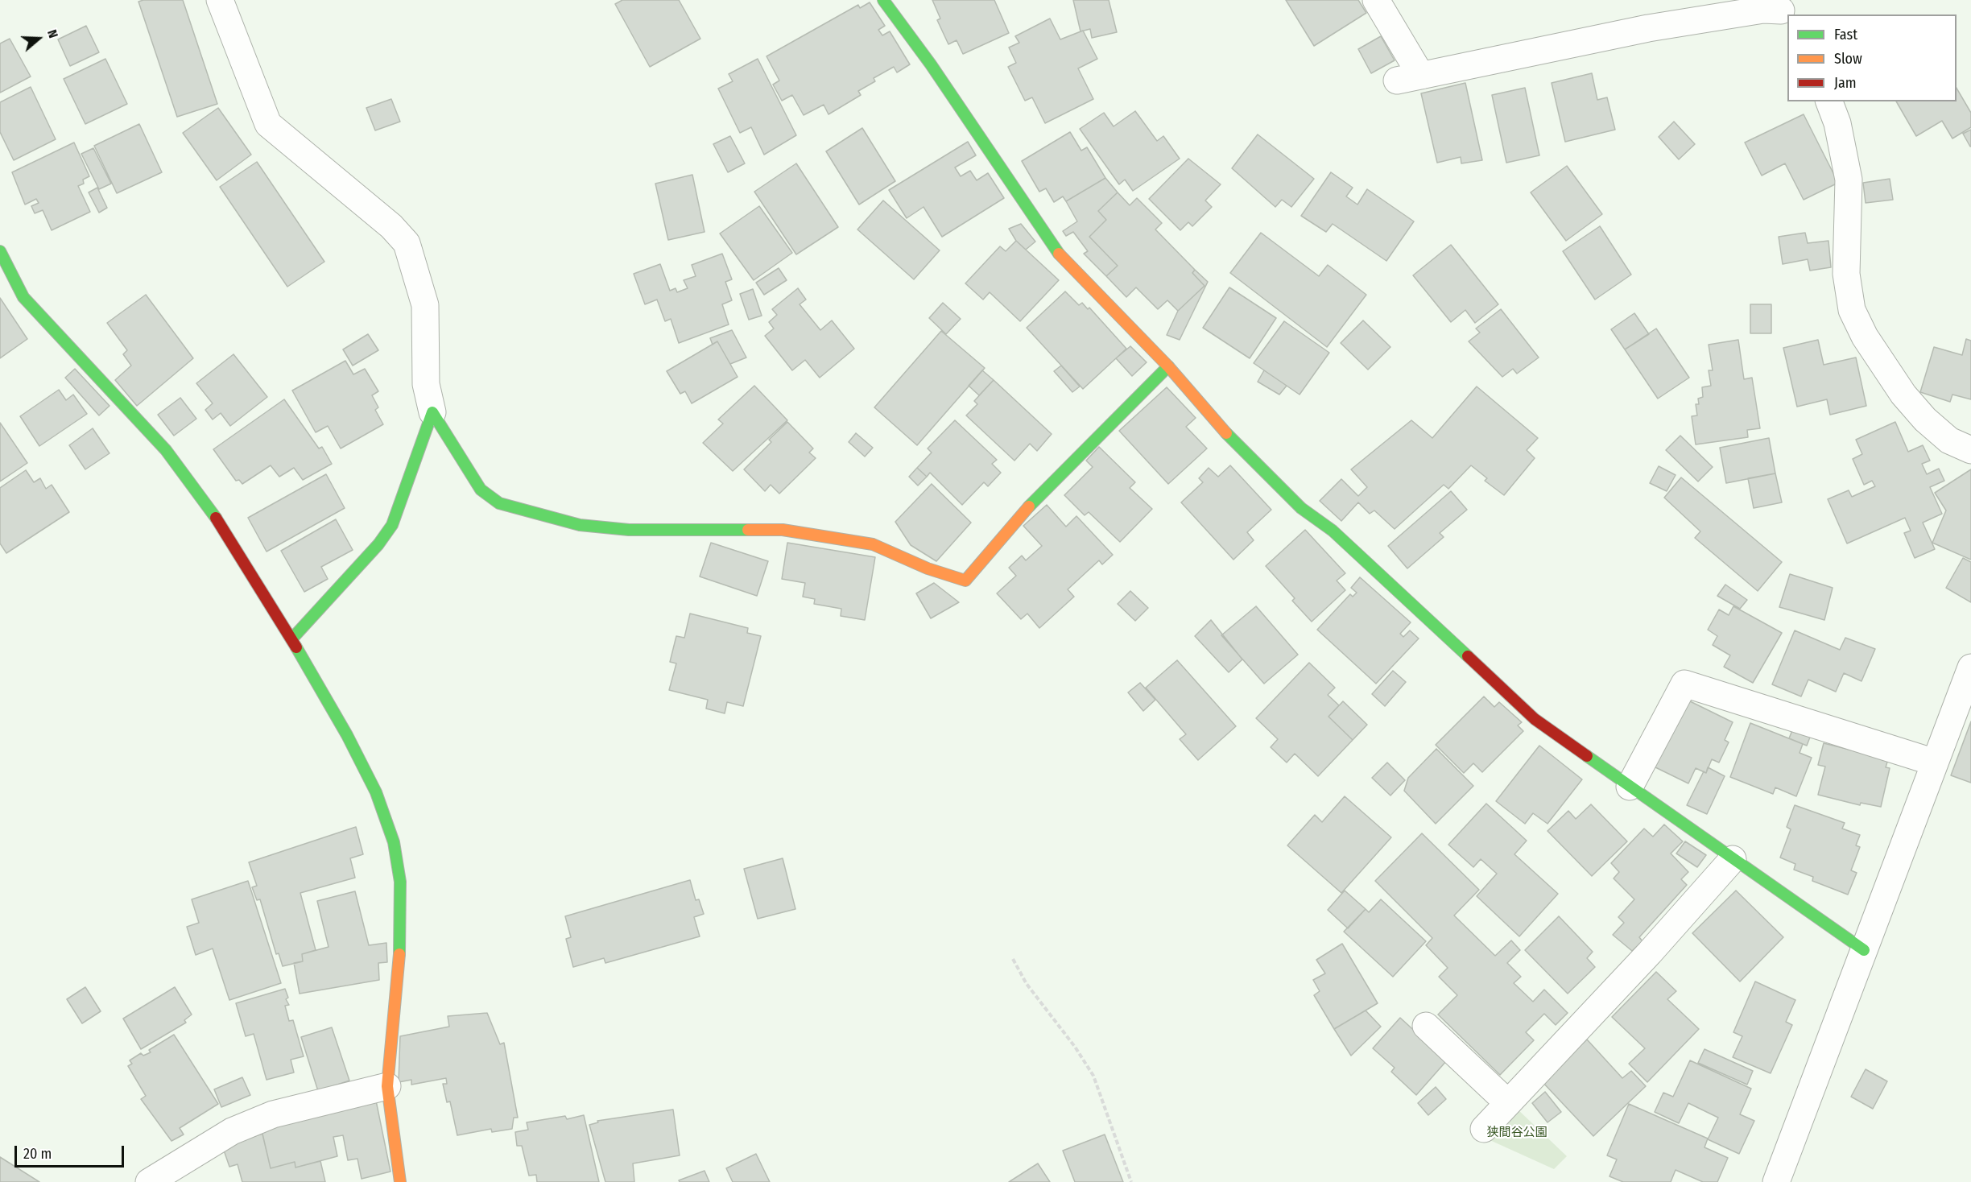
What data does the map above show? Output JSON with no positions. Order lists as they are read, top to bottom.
{
  "parks": ["狭間谷公園"],
  "legend": ["Fast", "Slow", "Jam"],
  "scale_bar": "20 m",
  "north": "right"
}
